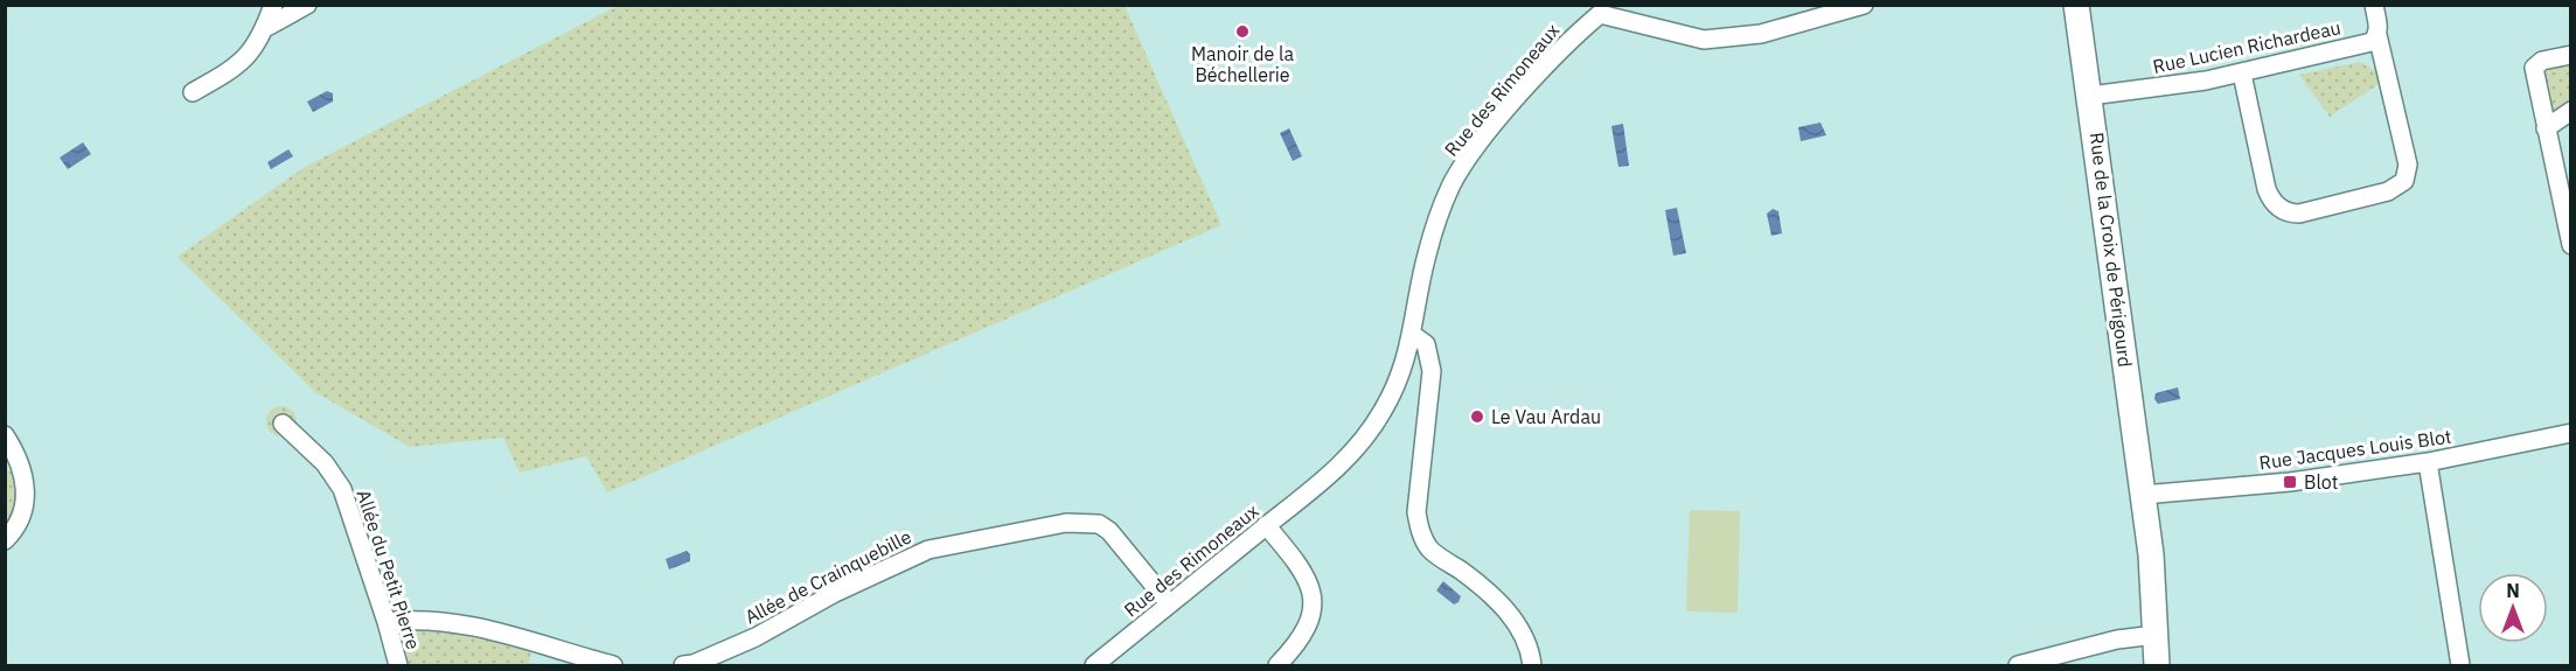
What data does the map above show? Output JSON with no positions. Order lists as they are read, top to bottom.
{
  "streets": {
    "street": [
      "Rue Lucien Richardeau",
      "Rue des Rimoneaux",
      "Rue de la Croix de Périgourd",
      "Rue Jacques Louis Blot",
      "Allée du Petit Pierre",
      "Allée de Crainquebille"
    ]
  },
  "crossings": [
    ["Rue Lucien Richardeau", "Rue de la Croix de Périgourd"],
    ["Rue des Rimoneaux", "Allée de Crainquebille"],
    ["Rue de la Croix de Périgourd", "Rue Jacques Louis Blot"]
  ],
  "places": {
    "other": ["Manoir de la Béchellerie", "Le Vau Ardau"],
    "transit": ["Blot"]
  },
  "north": "top"
}
